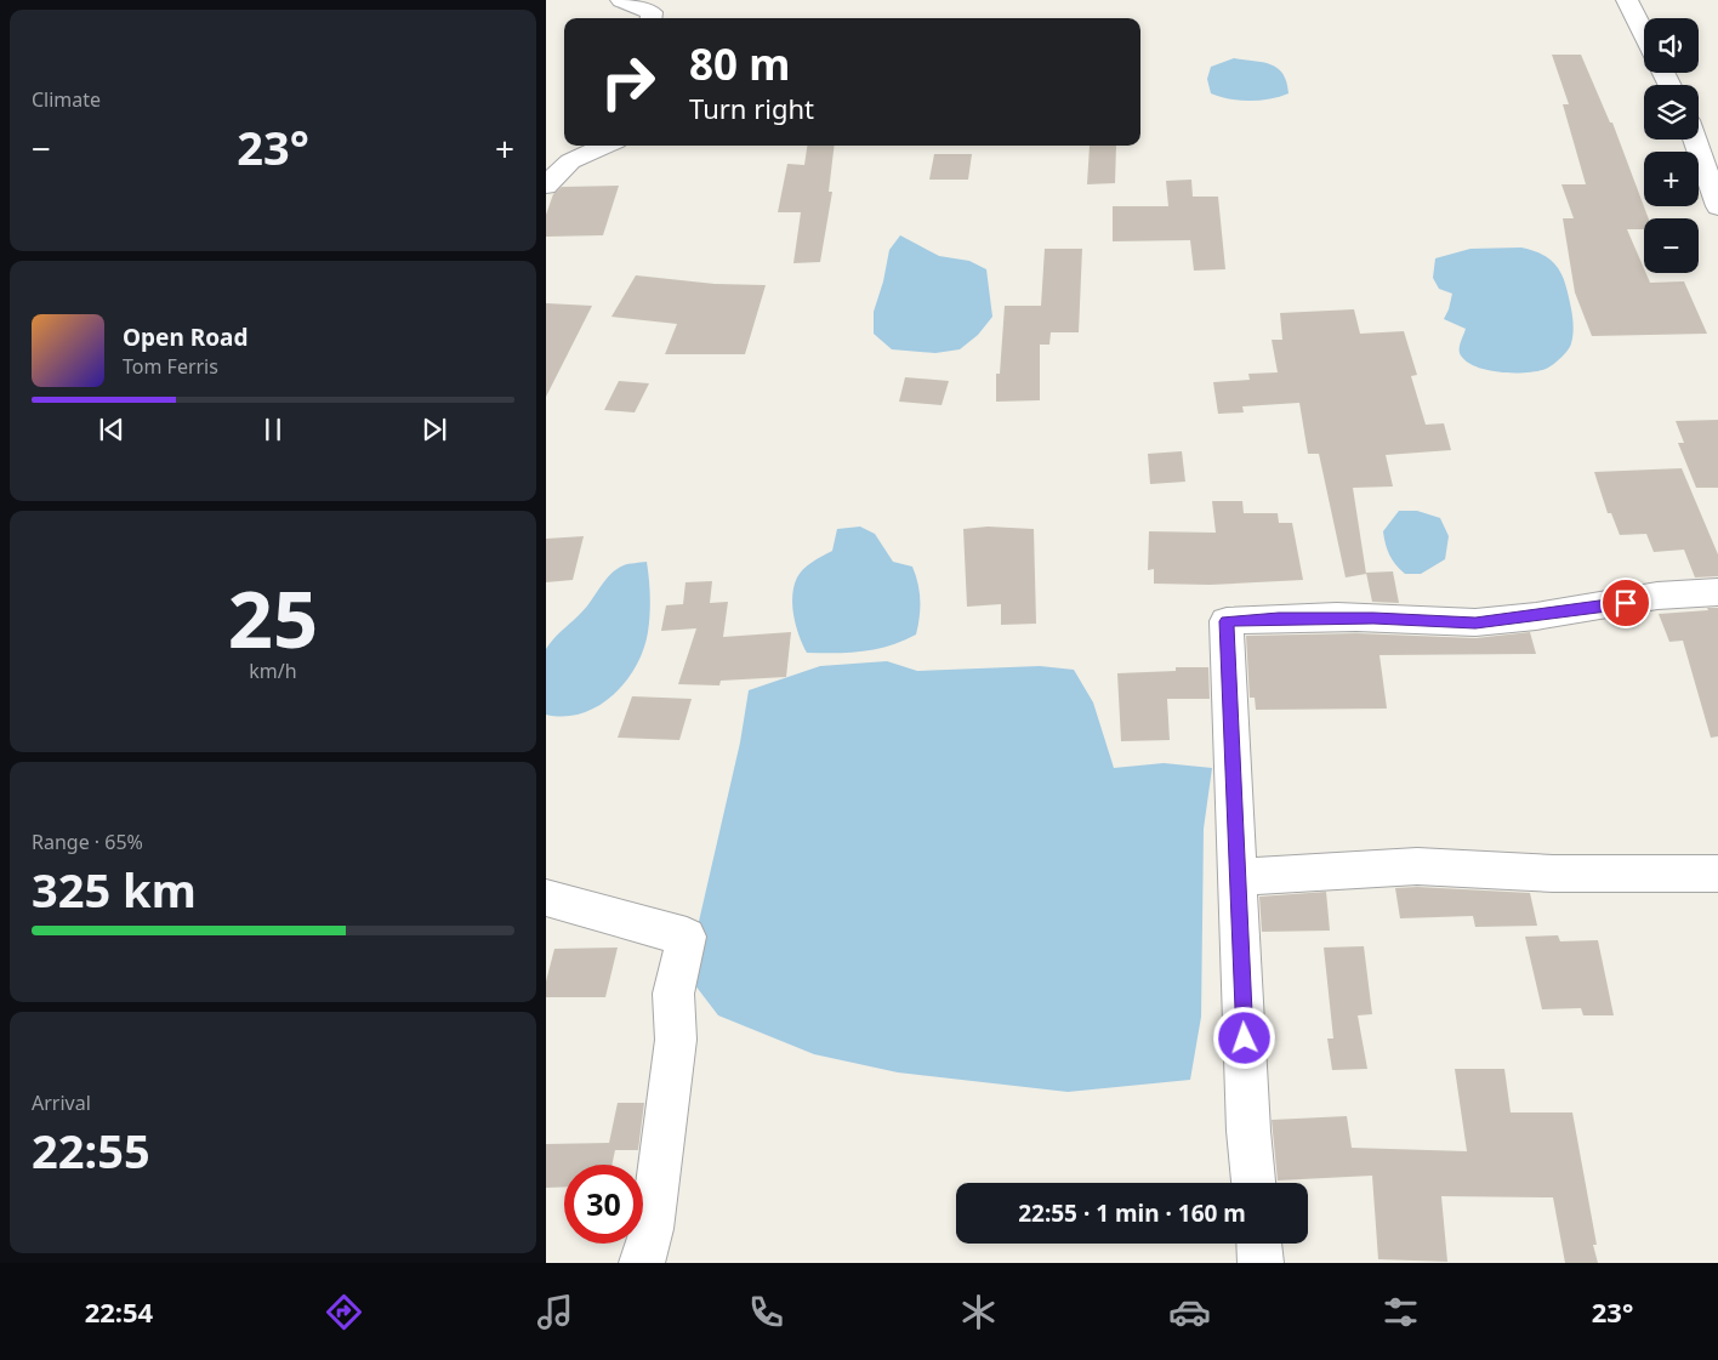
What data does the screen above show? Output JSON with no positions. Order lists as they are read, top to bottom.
{
  "page": {
    "tile": [
      "Climate",
      ["25", "km/h"],
      ["Range · 65%", "325 km"],
      ["Arrival", "22:55"]
    ],
    "map_buttons": ["+", "−"],
    "turn": ["80 m", "Turn right"],
    "heat": ["−", "23°", "+"],
    "song": ["Open Road", "Tom Ferris"],
    "limit": "30",
    "trip": "22:55 · 1 min · 160 m",
    "tabs": ["22:54", "23°"]
  }
}
